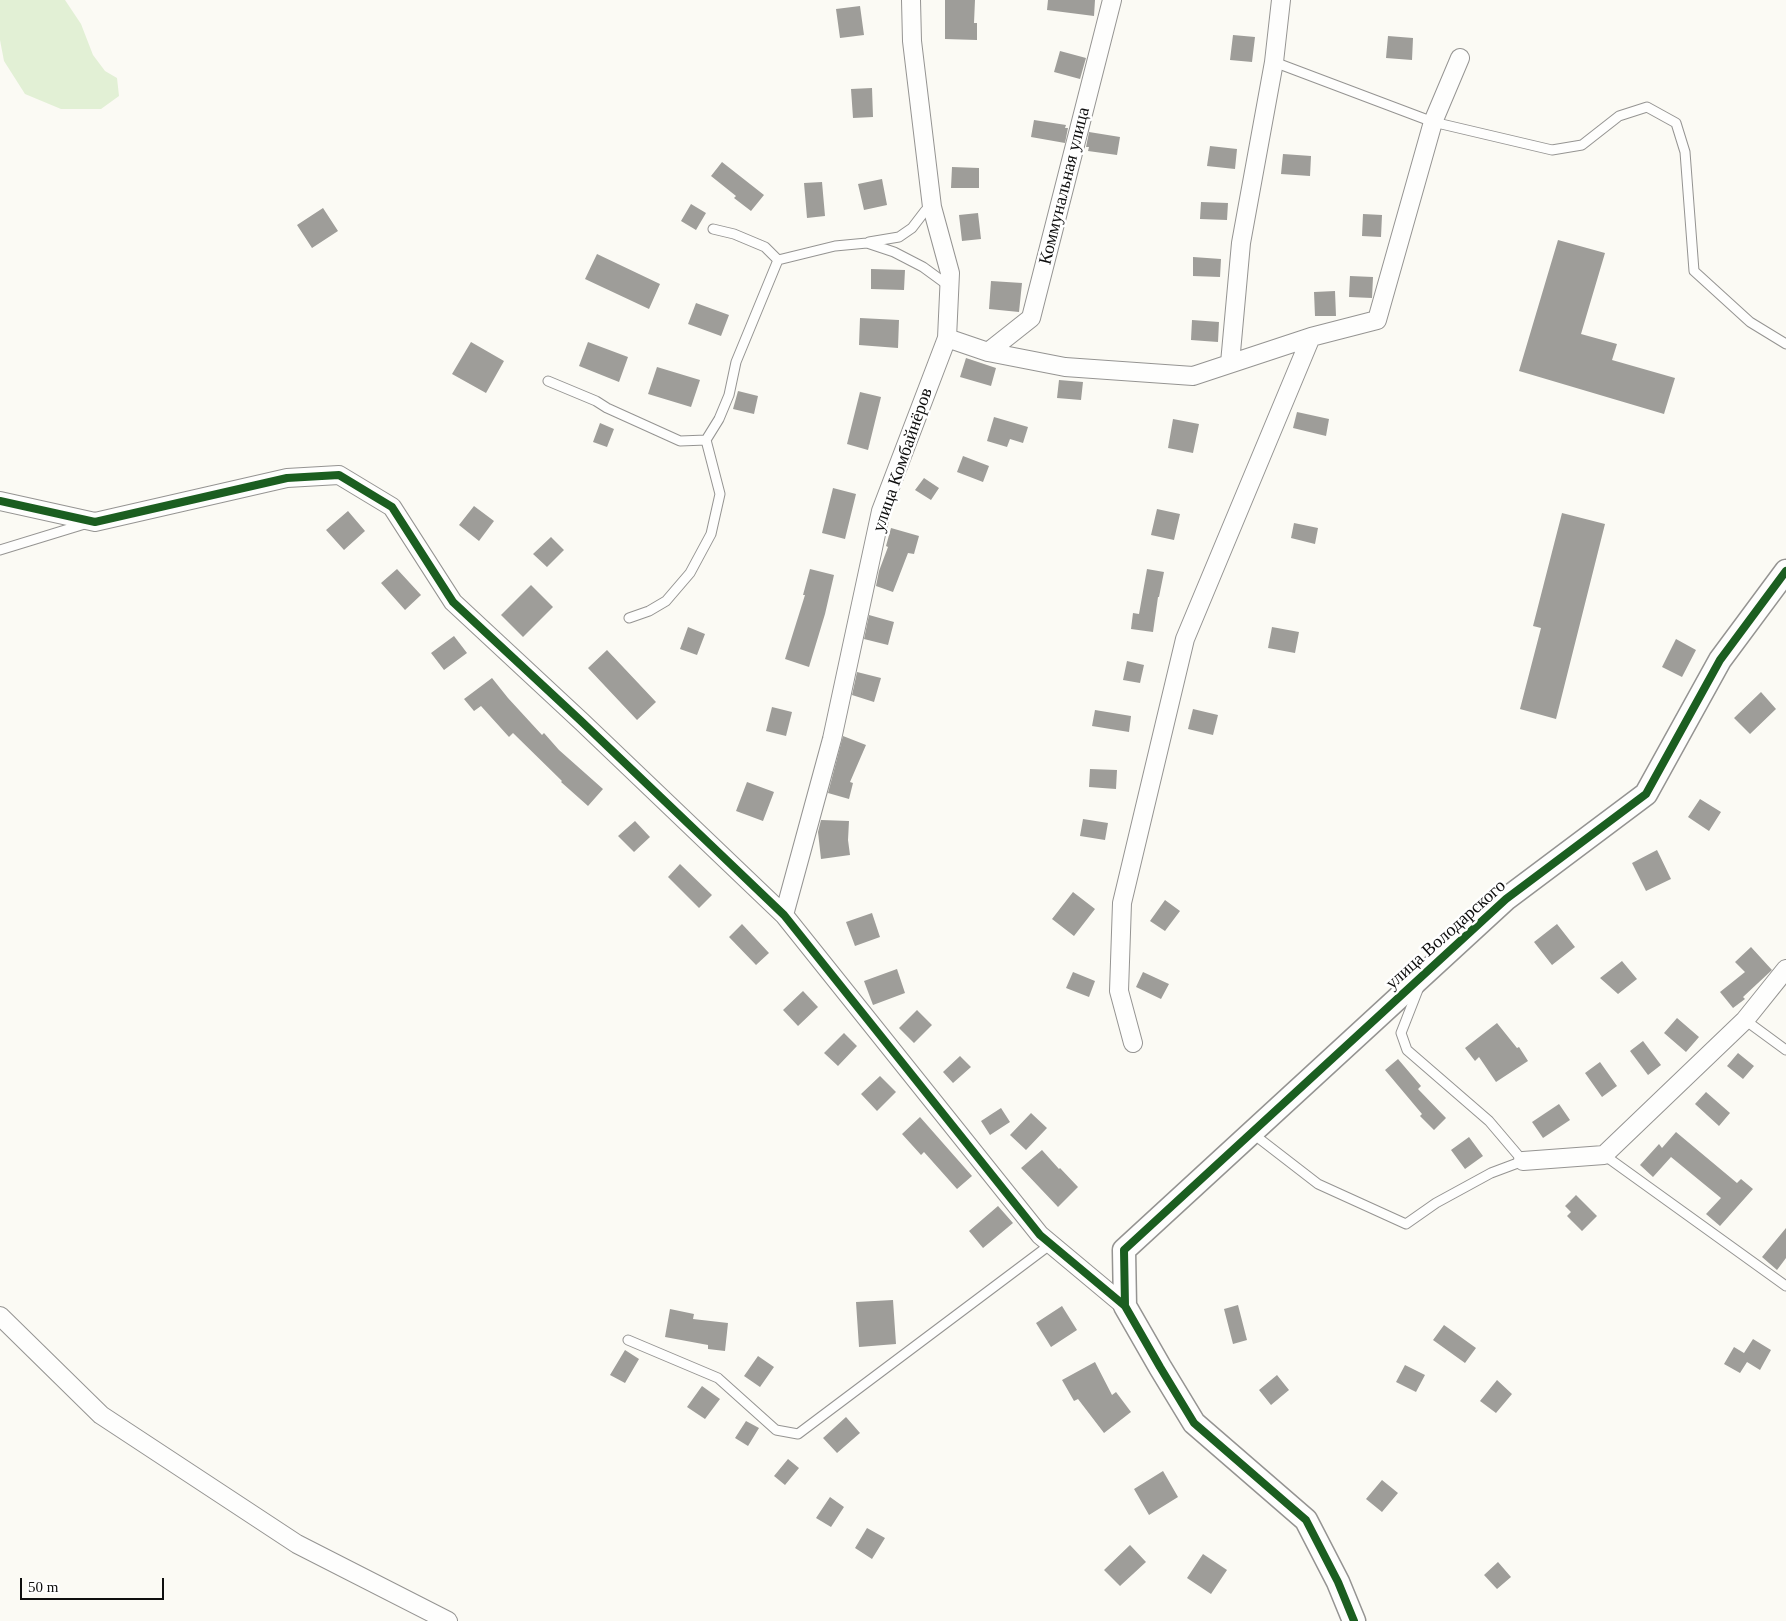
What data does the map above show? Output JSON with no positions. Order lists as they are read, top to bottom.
{
  "streets": {
    "street": ["Коммунальная улица", "улица Комбайнёров", "улица Володарского"]
  },
  "scale_bar": "50 m"
}
